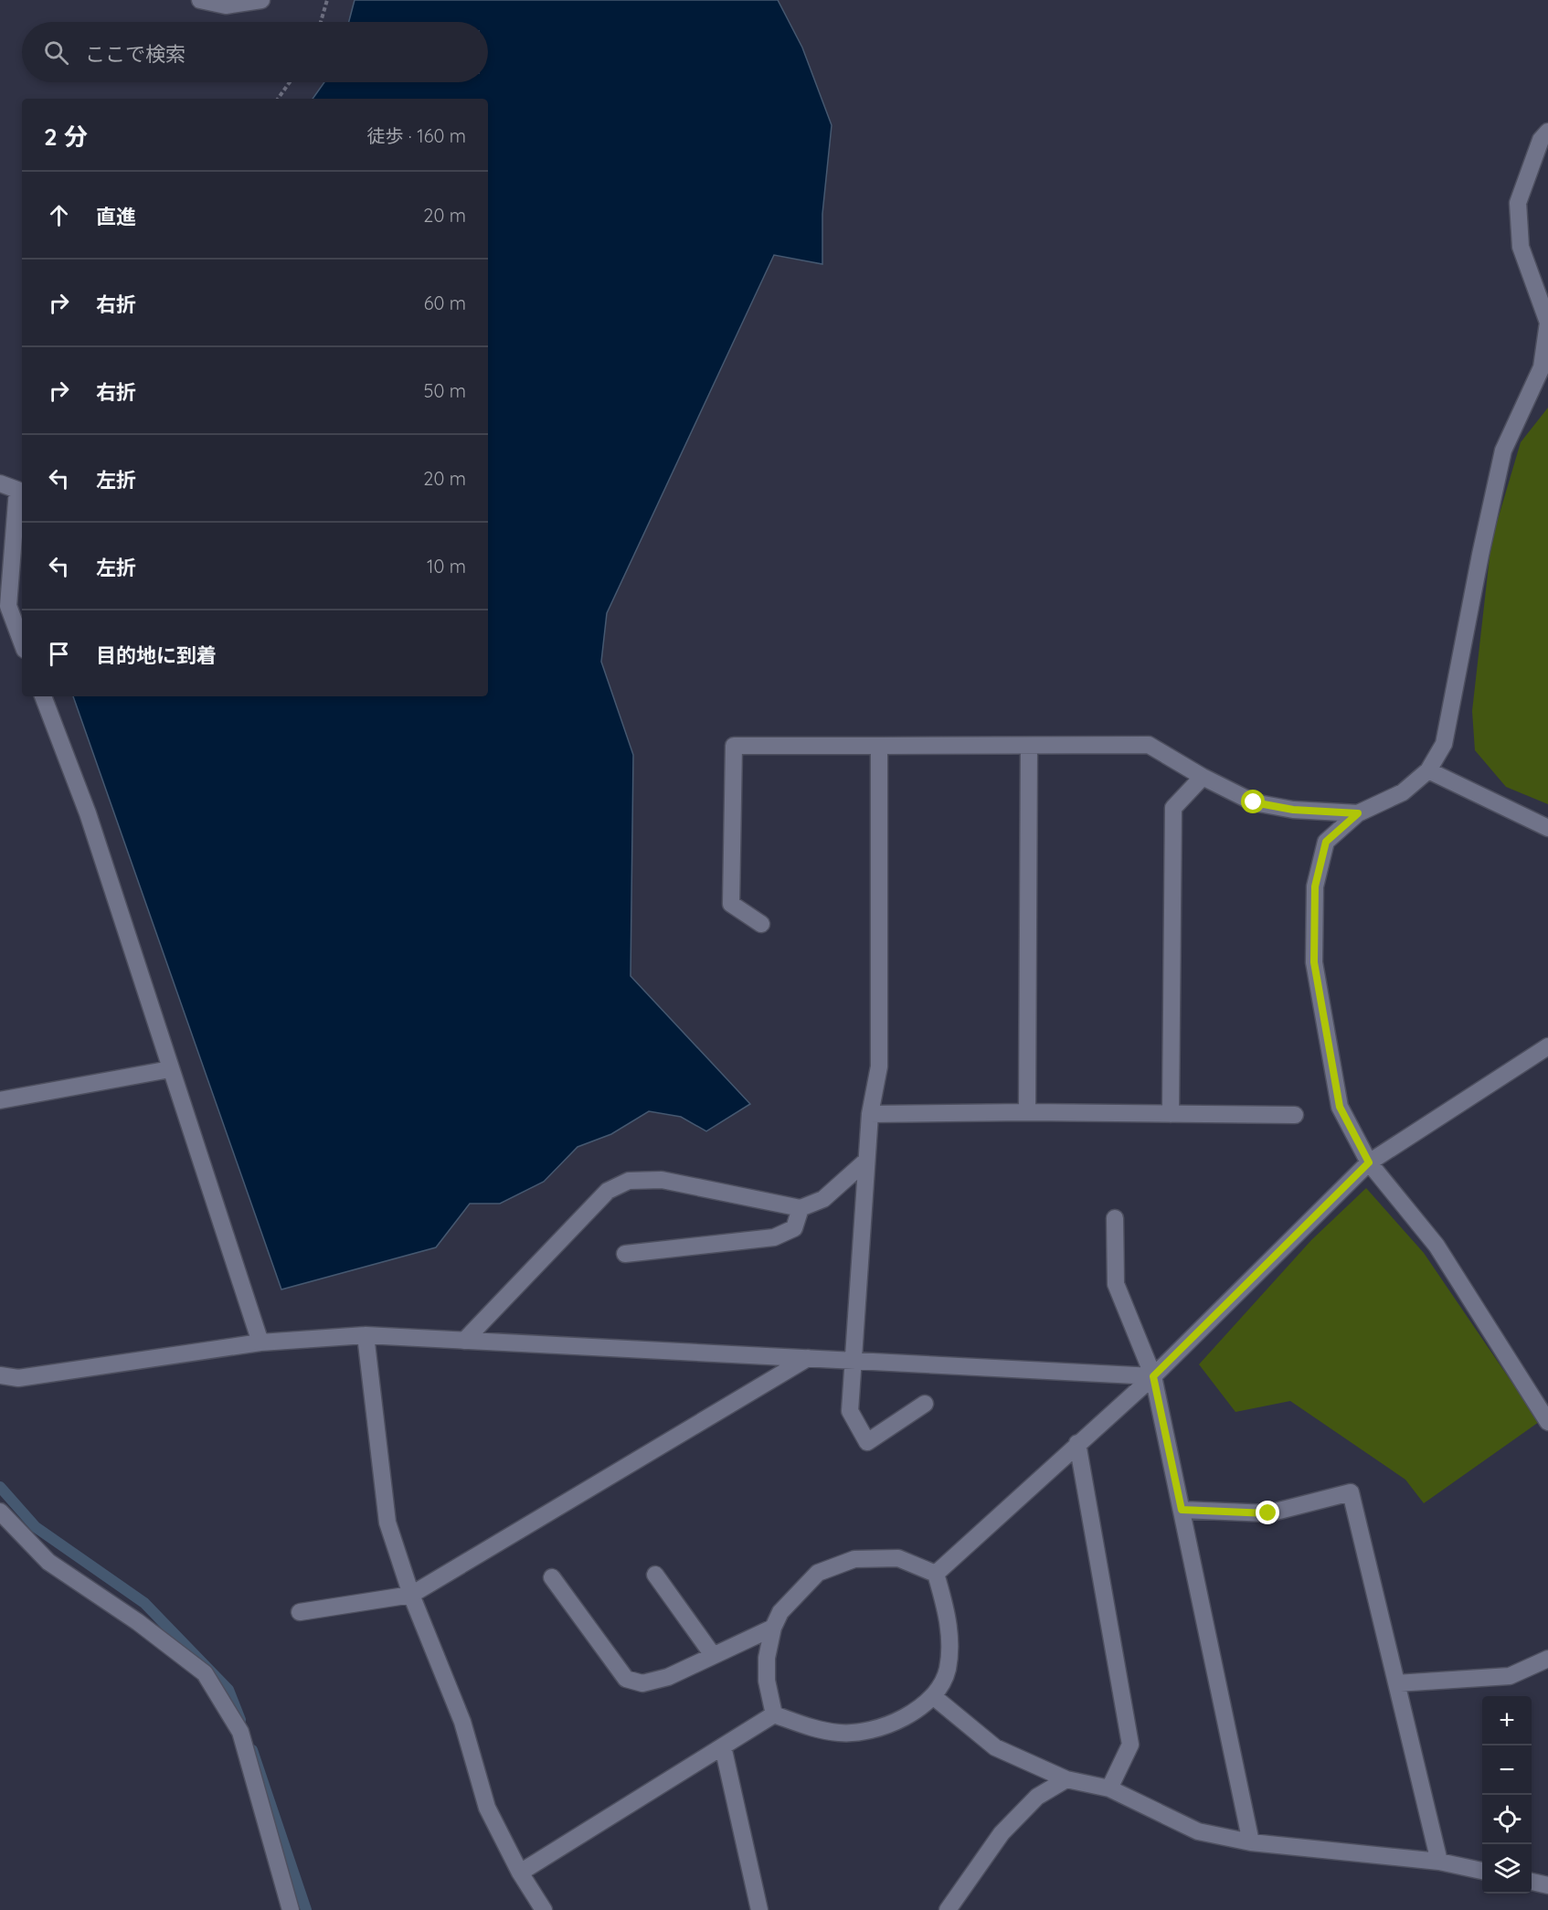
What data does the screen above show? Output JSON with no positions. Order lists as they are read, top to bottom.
{
  "page": {
    "search": "ここで検索",
    "heading": ["2 分", "徒歩 · 160 m"],
    "list": [
      ["直進", "20 m"],
      ["右折", "60 m"],
      ["右折", "50 m"],
      ["左折", "20 m"],
      ["左折", "10 m"],
      "目的地に到着"
    ],
    "map_buttons": ["+", "−"]
  }
}
